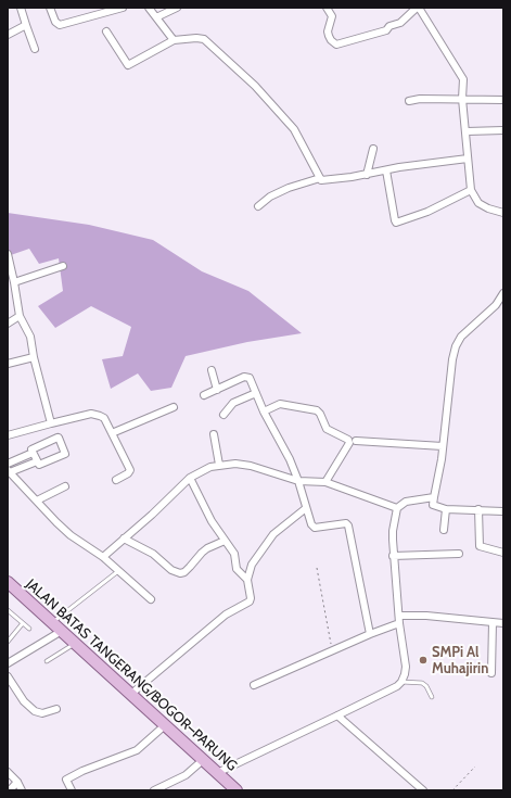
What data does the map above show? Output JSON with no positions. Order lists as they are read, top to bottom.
{
  "streets": {
    "main road": ["JALAN BATAS TANGERANG/BOGOR–PARUNG"]
  },
  "places": ["SMPi Al Muhajirin"]
}
